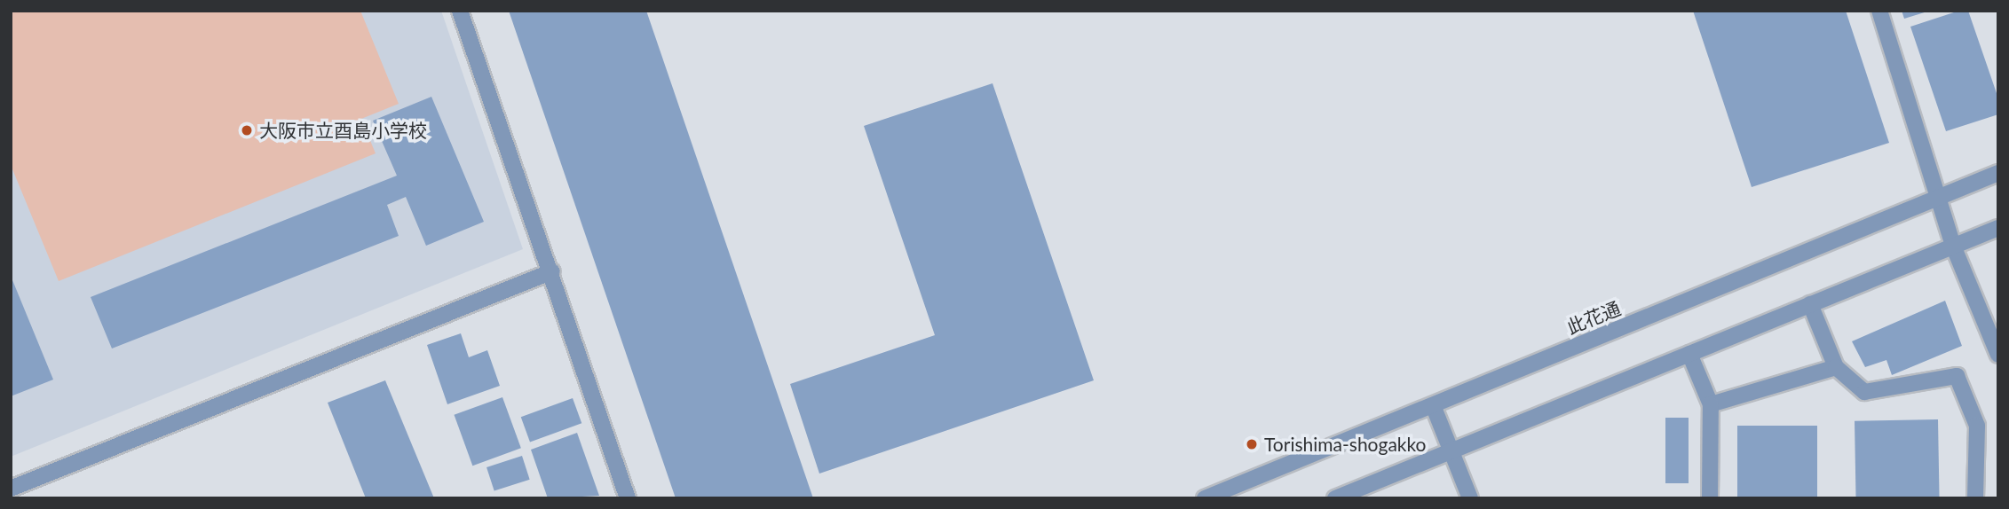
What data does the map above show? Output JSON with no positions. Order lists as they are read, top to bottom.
{
  "streets": {
    "street": ["此花通"]
  },
  "places": ["大阪市立酉島小学校", "Torishima-shogakko"]
}
